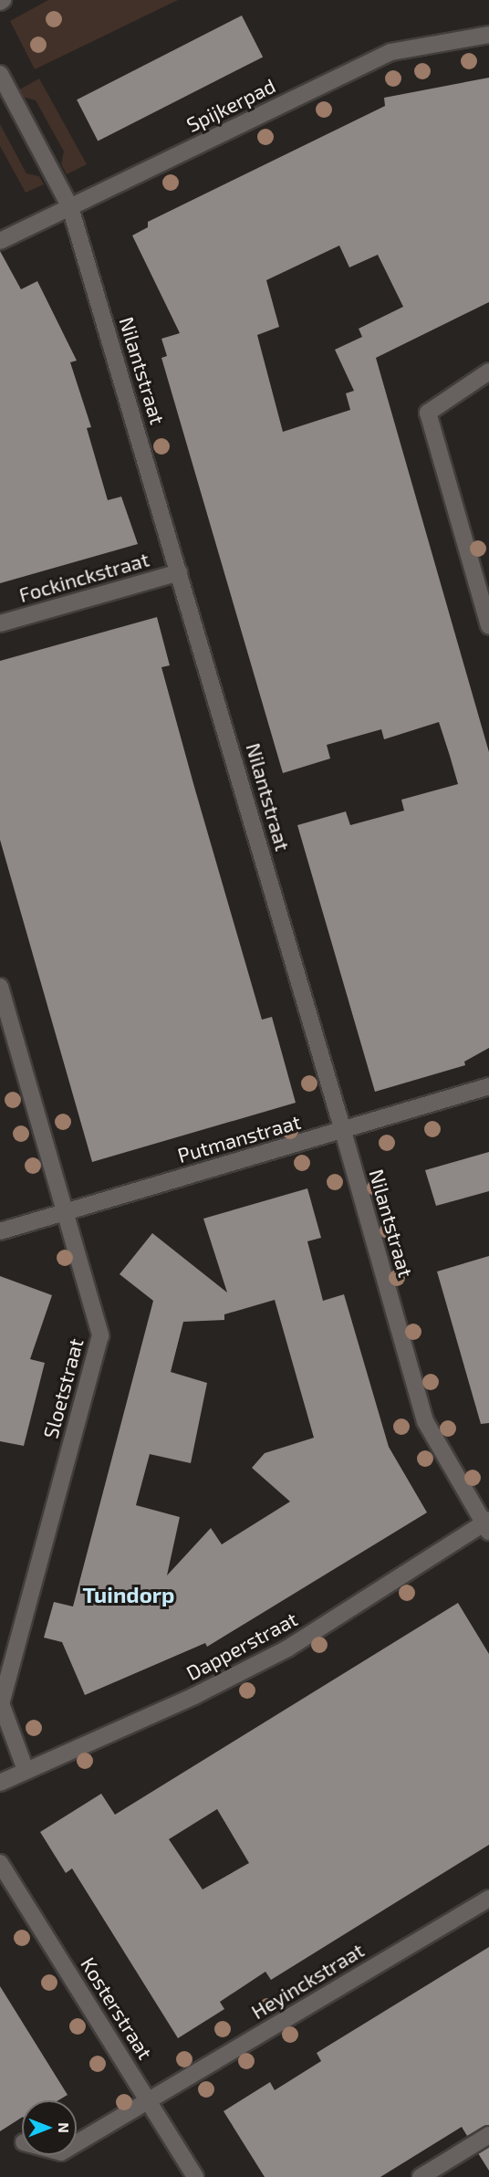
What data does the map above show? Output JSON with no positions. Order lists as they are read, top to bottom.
{
  "streets": {
    "street": [
      "Spijkerpad",
      "Nilantstraat",
      "Fockinckstraat",
      "Putmanstraat",
      "Sloetstraat",
      "Dapperstraat",
      "Heyinckstraat",
      "Kosterstraat"
    ]
  },
  "crossings": [
    ["Spijkerpad", "Nilantstraat"],
    ["Nilantstraat", "Fockinckstraat"],
    ["Nilantstraat", "Putmanstraat"],
    ["Nilantstraat", "Dapperstraat"],
    ["Putmanstraat", "Sloetstraat"],
    ["Sloetstraat", "Dapperstraat"],
    ["Heyinckstraat", "Kosterstraat"]
  ],
  "districts": ["Tuindorp"],
  "north": "right"
}
